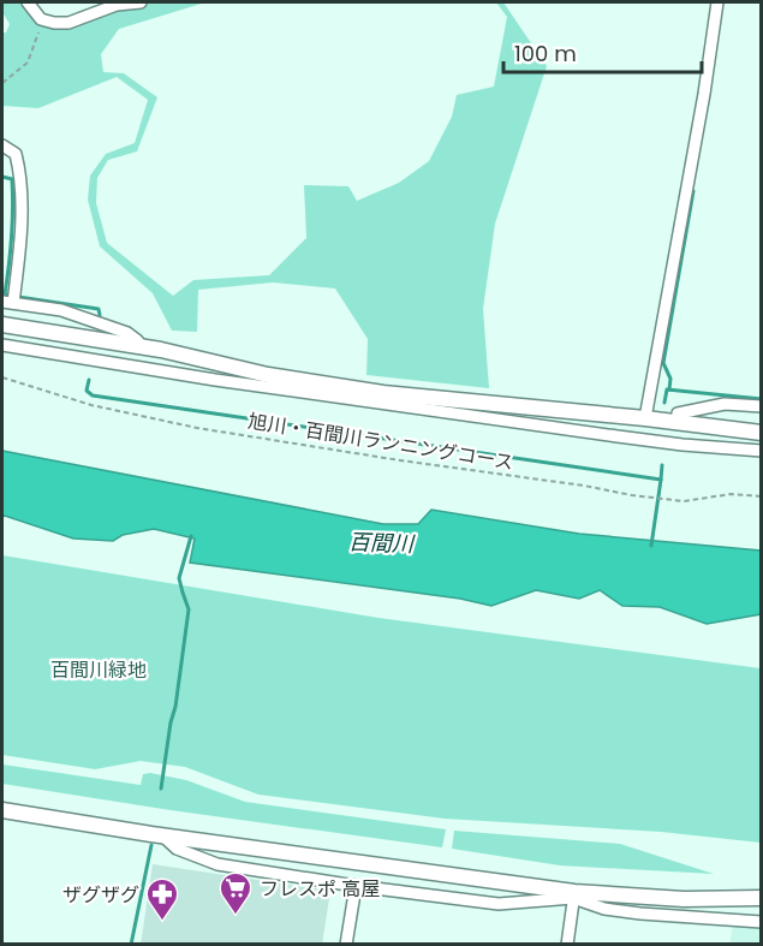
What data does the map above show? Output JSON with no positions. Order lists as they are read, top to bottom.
{
  "streets": {
    "path": ["旭川・百間川ランニングコース"]
  },
  "water": ["百間川"],
  "parks": ["百間川緑地"],
  "places": {
    "supermarket": ["フレスポ 高屋"],
    "pharmacy": ["ザグザグ"]
  },
  "scale_bar": "100 m"
}
